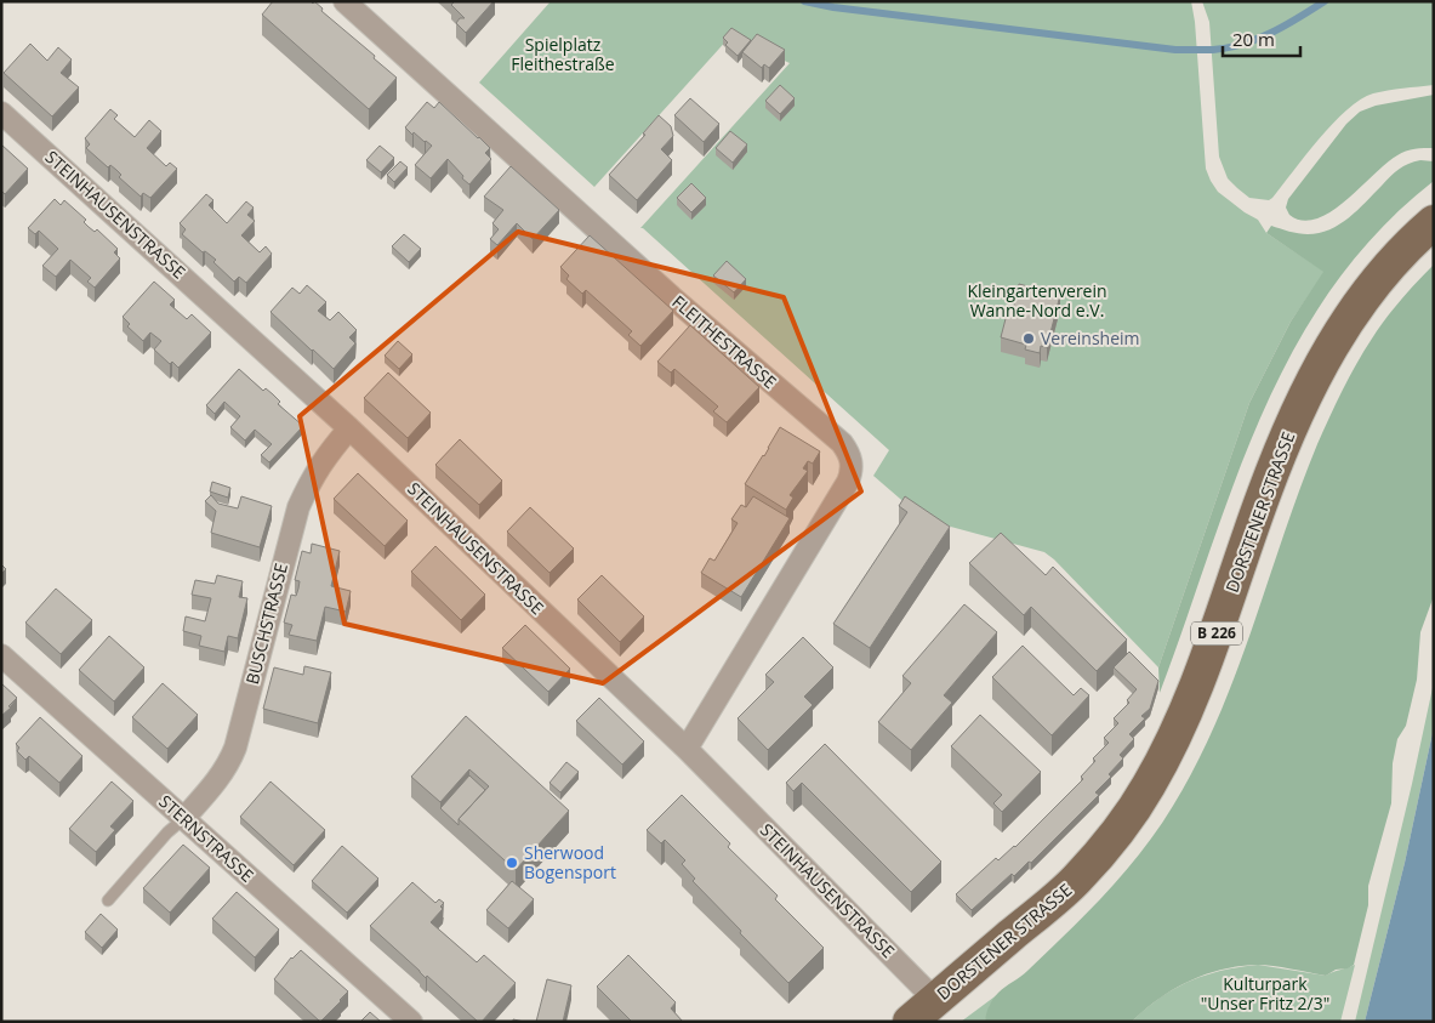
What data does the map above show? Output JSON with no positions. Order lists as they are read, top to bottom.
{
  "streets": {
    "main road": ["DORSTENER STRASSE", "B 226"],
    "street": [
      "STEINHAUSENSTRASSE",
      "FLEITHESTRASSE",
      "BUSCHSTRASSE",
      "STERNSTRASSE"
    ]
  },
  "crossings": [
    ["STEINHAUSENSTRASSE", "FLEITHESTRASSE"],
    ["STEINHAUSENSTRASSE", "DORSTENER STRASSE"],
    ["STEINHAUSENSTRASSE", "BUSCHSTRASSE"],
    ["BUSCHSTRASSE", "STERNSTRASSE"]
  ],
  "parks": ["Spielplatz Fleithestraße", "Kleingartenverein Wanne-Nord e.V.", "Kulturpark \"Unser Fritz 2/3\""],
  "places": ["Vereinsheim", "Sherwood Bogensport"],
  "scale_bar": "20 m"
}
